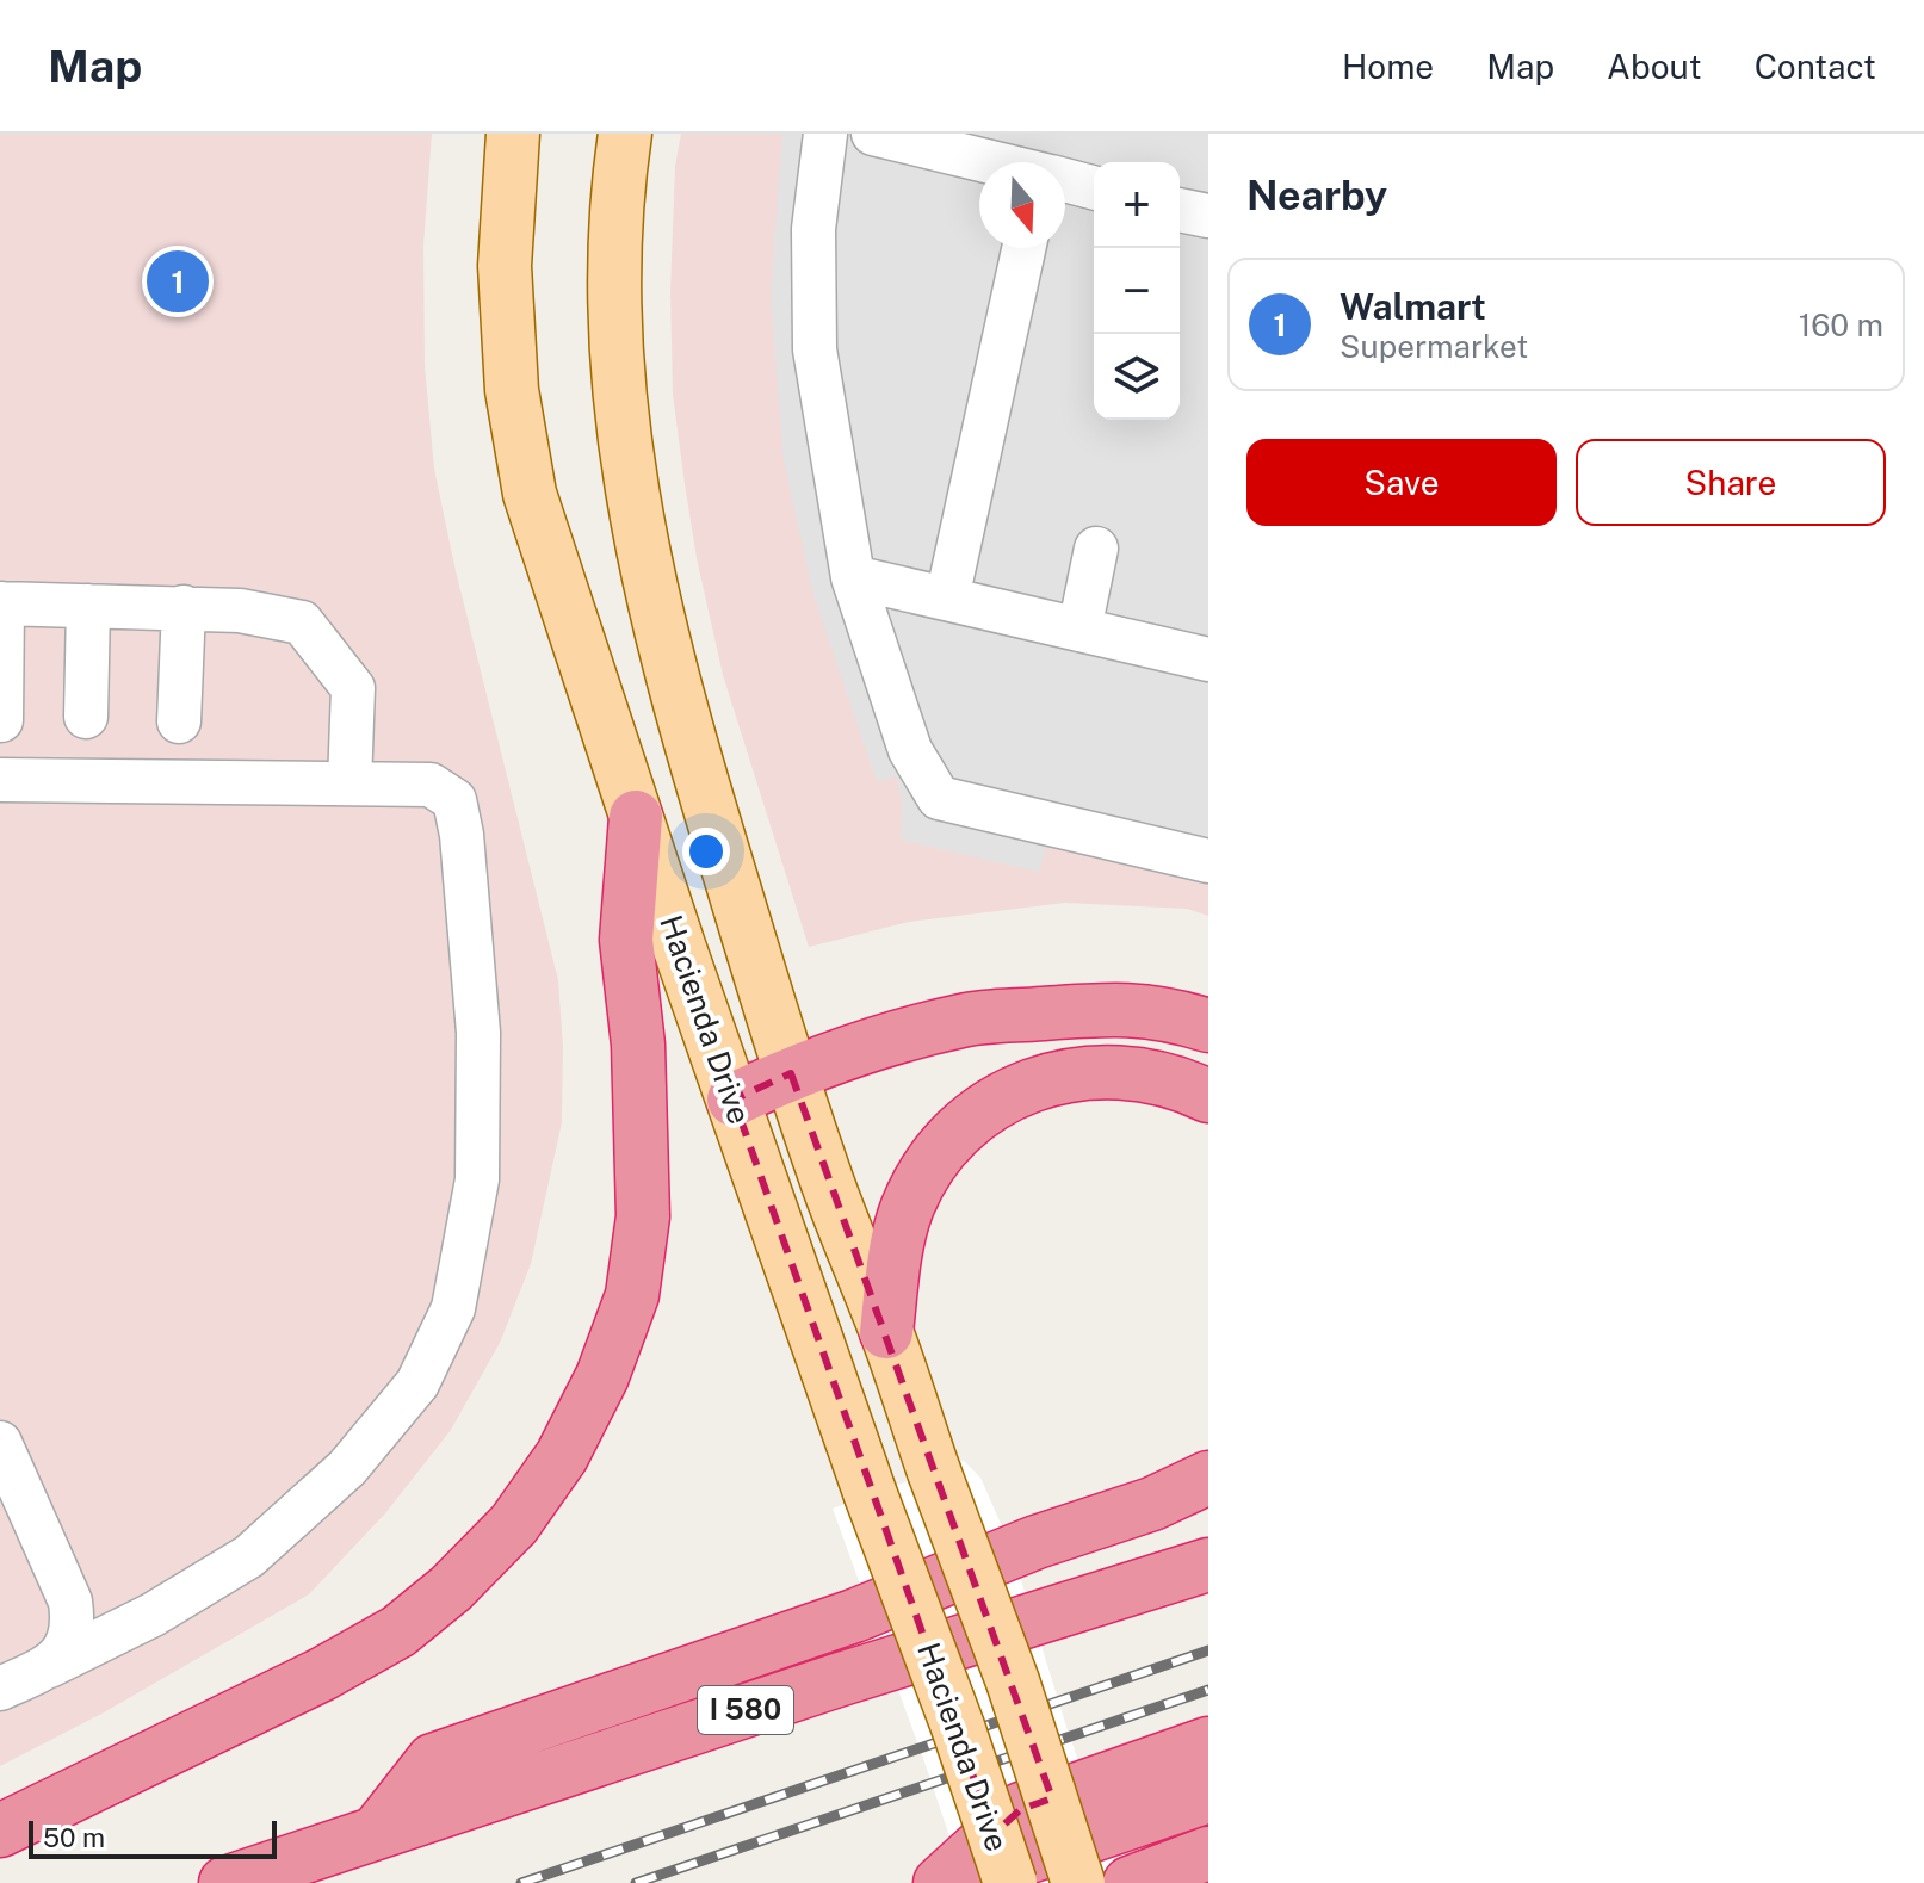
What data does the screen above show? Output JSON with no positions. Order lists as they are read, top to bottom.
{
  "streets": {
    "highway": ["I 580"],
    "main road": ["Hacienda Drive"]
  },
  "scale_bar": "50 m",
  "north": "bottom",
  "page": {
    "header": "Map",
    "nav": [
      "Home",
      "Map",
      "About",
      "Contact"
    ],
    "heading": "Nearby",
    "map_buttons": ["+", "−"],
    "pins": "1",
    "list": [
      {
        "mark": "1",
        "name": "Walmart",
        "note": "Supermarket",
        "value": "160 m"
      }
    ],
    "buttons": ["Save", "Share"],
    "scale": "50 m"
  }
}
